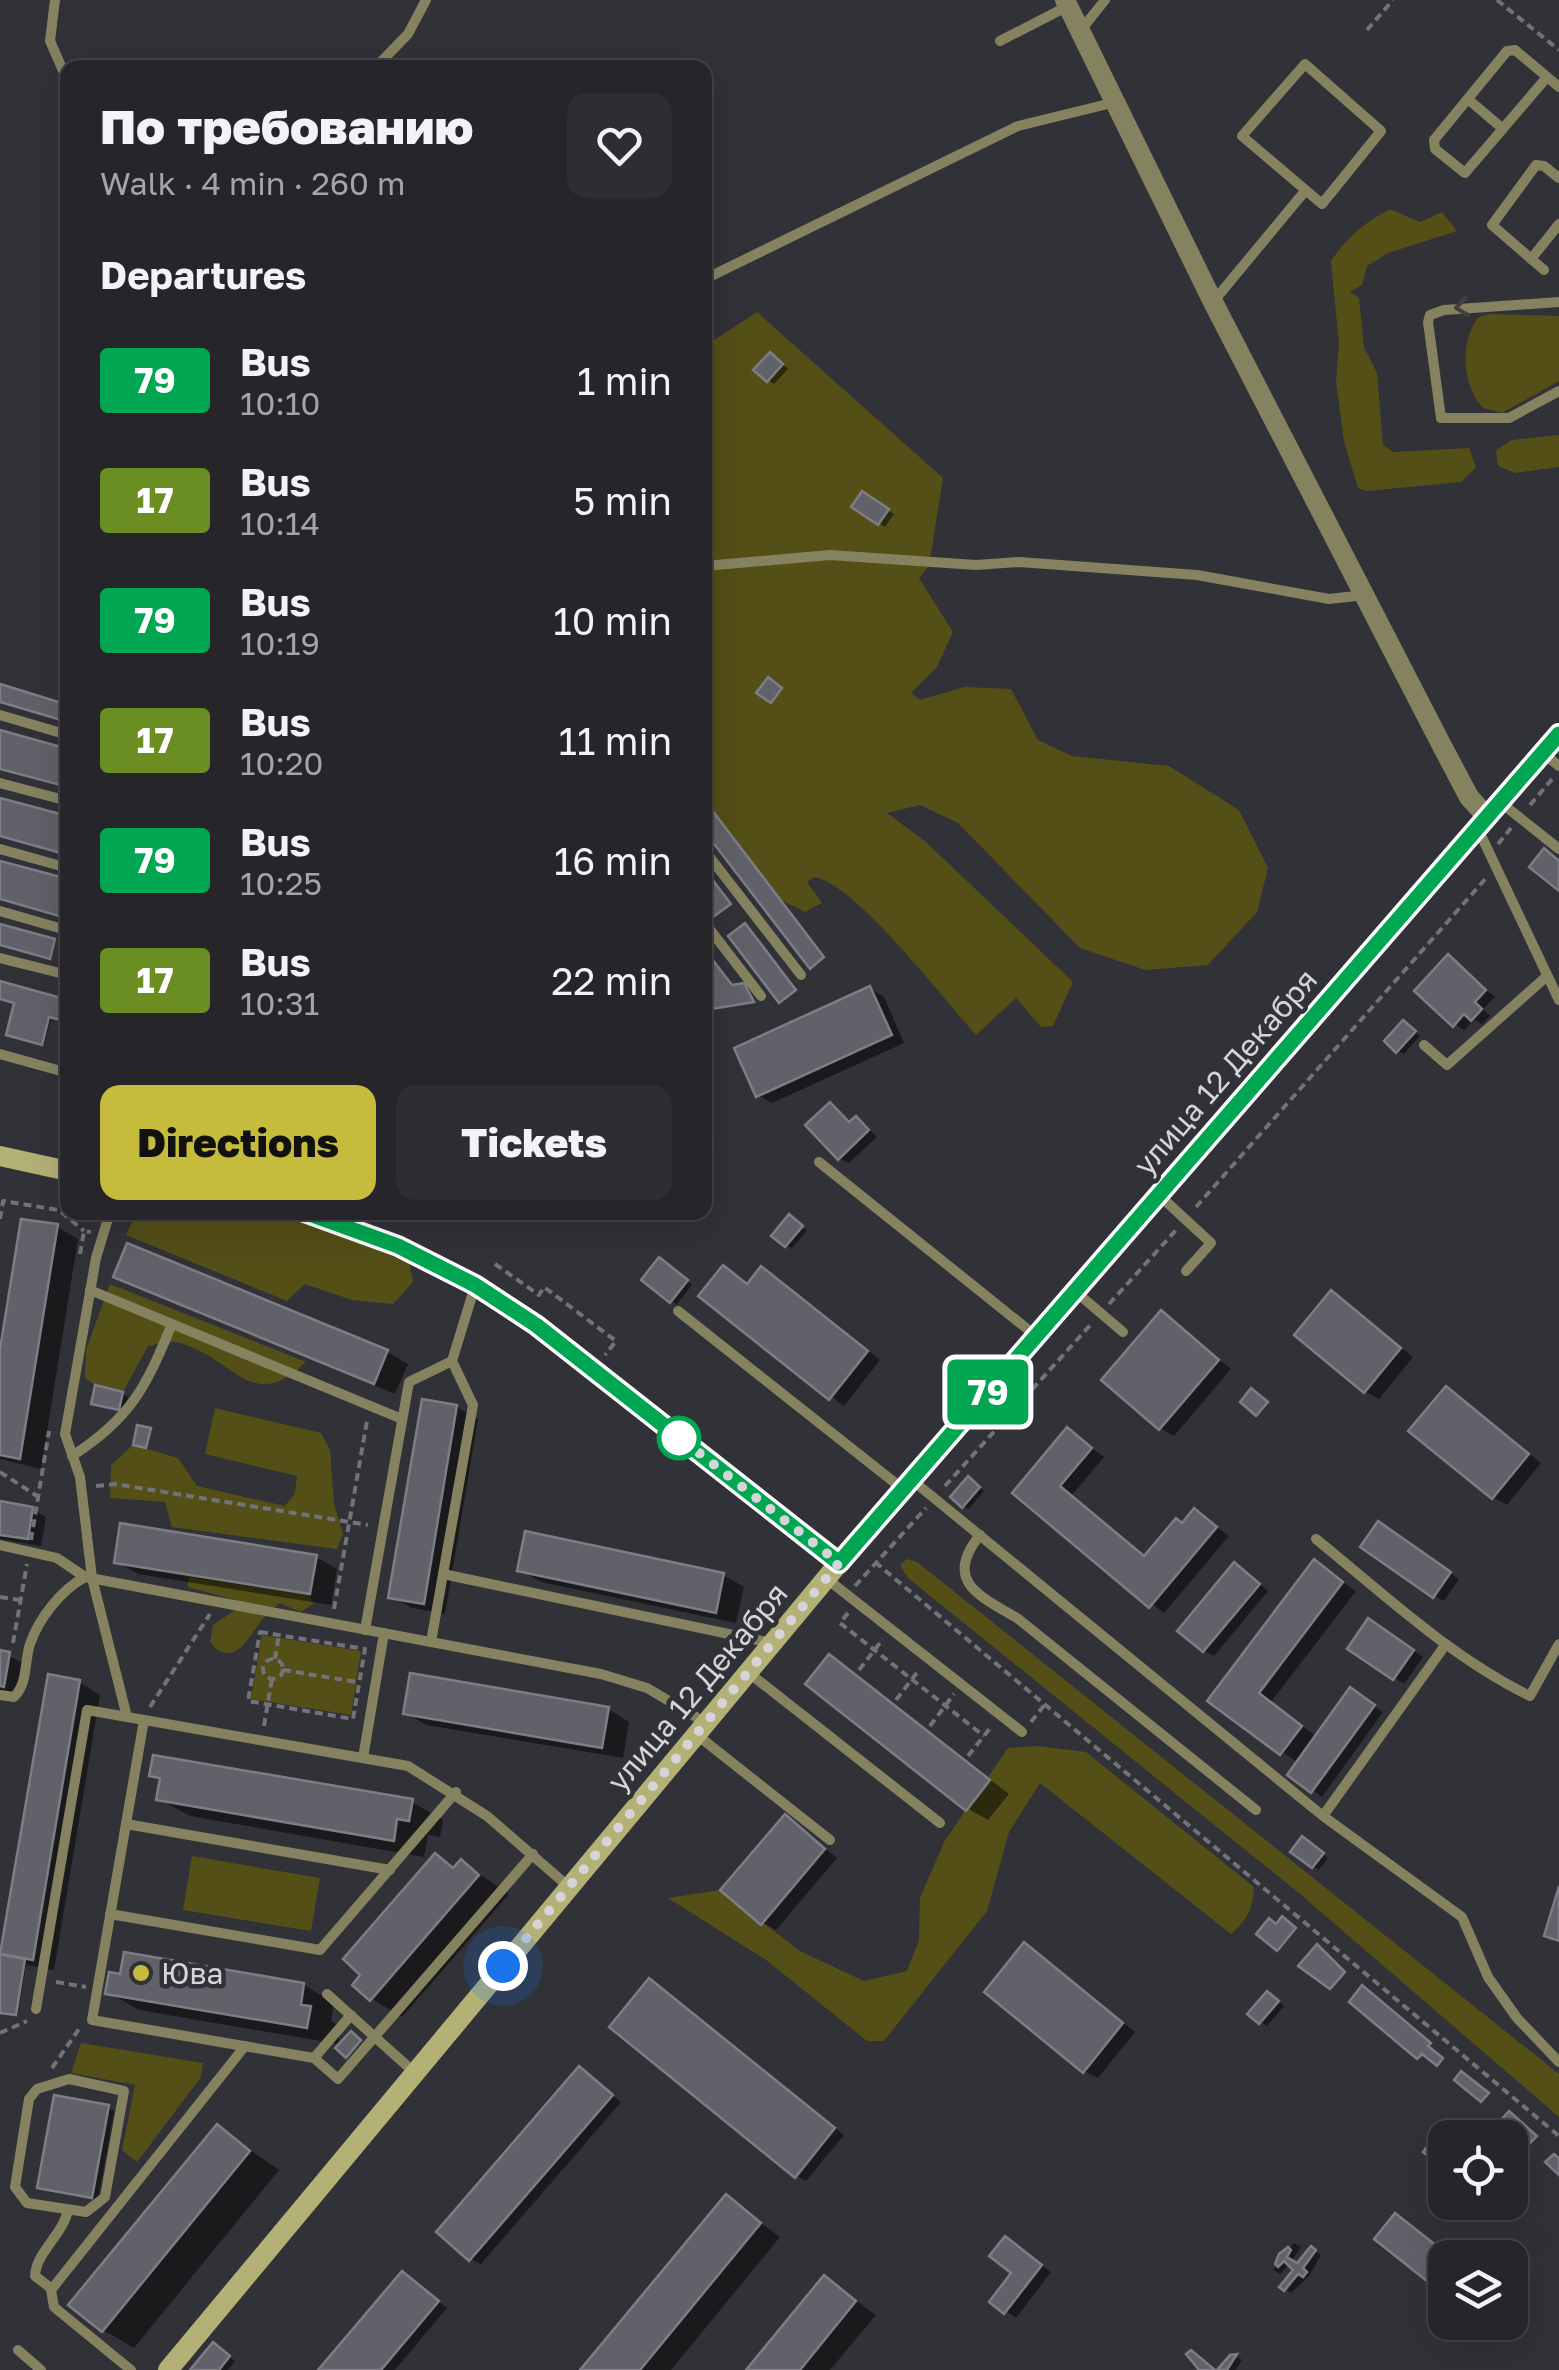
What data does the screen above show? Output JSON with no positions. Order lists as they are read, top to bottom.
{
  "streets": {
    "main road": ["улица 12 Декабря"]
  },
  "places": ["Юва"],
  "lines": ["bus line 79"],
  "page": {
    "on_map": "79",
    "heading": [
      ["По требованию", "Walk · 4 min · 260 m"],
      "Departures"
    ],
    "list": [
      {
        "mark": "79",
        "name": "Bus",
        "note": "10:10",
        "value": "1 min"
      },
      {
        "mark": "17",
        "name": "Bus",
        "note": "10:14",
        "value": "5 min"
      },
      {
        "mark": "79",
        "name": "Bus",
        "note": "10:19",
        "value": "10 min"
      },
      {
        "mark": "17",
        "name": "Bus",
        "note": "10:20",
        "value": "11 min"
      },
      {
        "mark": "79",
        "name": "Bus",
        "note": "10:25",
        "value": "16 min"
      },
      {
        "mark": "17",
        "name": "Bus",
        "note": "10:31",
        "value": "22 min"
      }
    ],
    "buttons": ["Directions", "Tickets"]
  }
}
